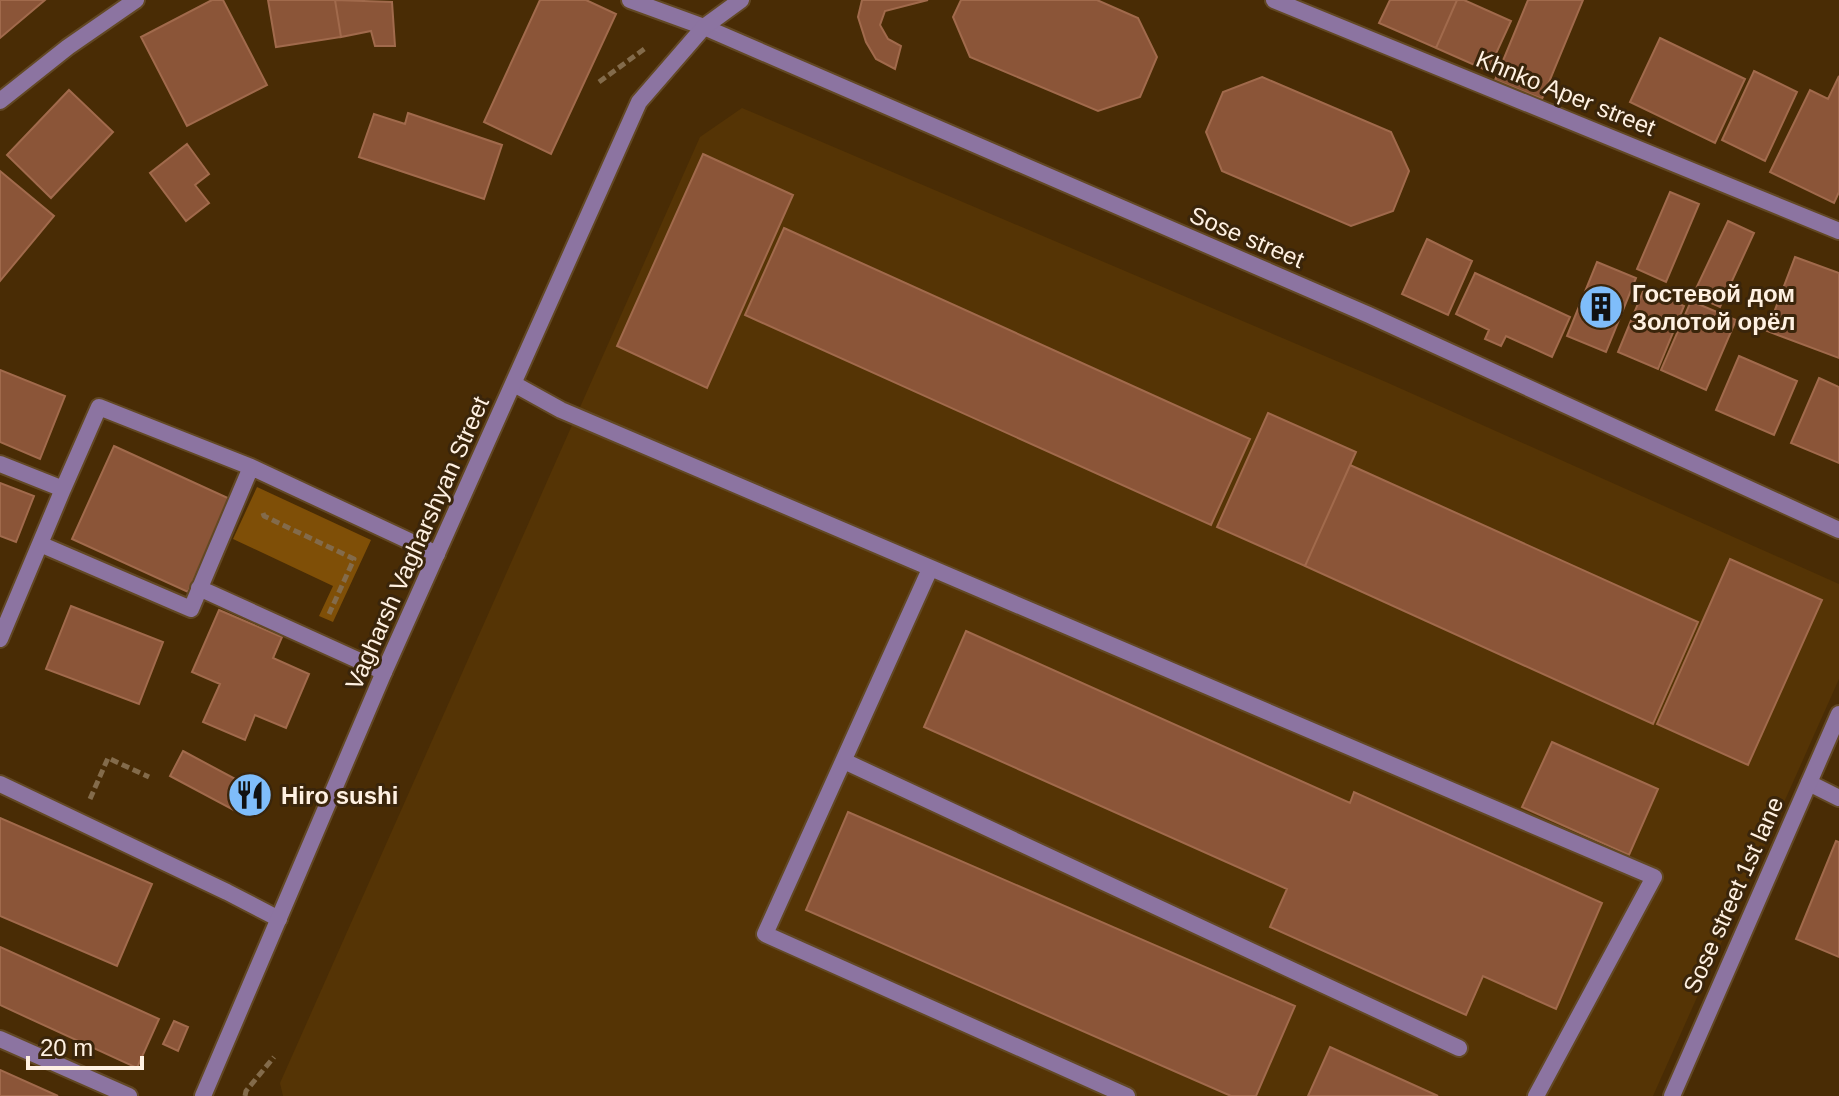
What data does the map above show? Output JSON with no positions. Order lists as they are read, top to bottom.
{
  "streets": {
    "street": [
      "Khnko Aper street",
      "Sose street",
      "Vagharsh Vagharshyan Street",
      "Sose street 1st lane"
    ]
  },
  "crossings": [
    ["Sose street", "Vagharsh Vagharshyan Street"]
  ],
  "places": {
    "building": ["Гостевой дом Золотой орёл"],
    "restaurant": ["Hiro sushi"]
  },
  "scale_bar": "20 m"
}
